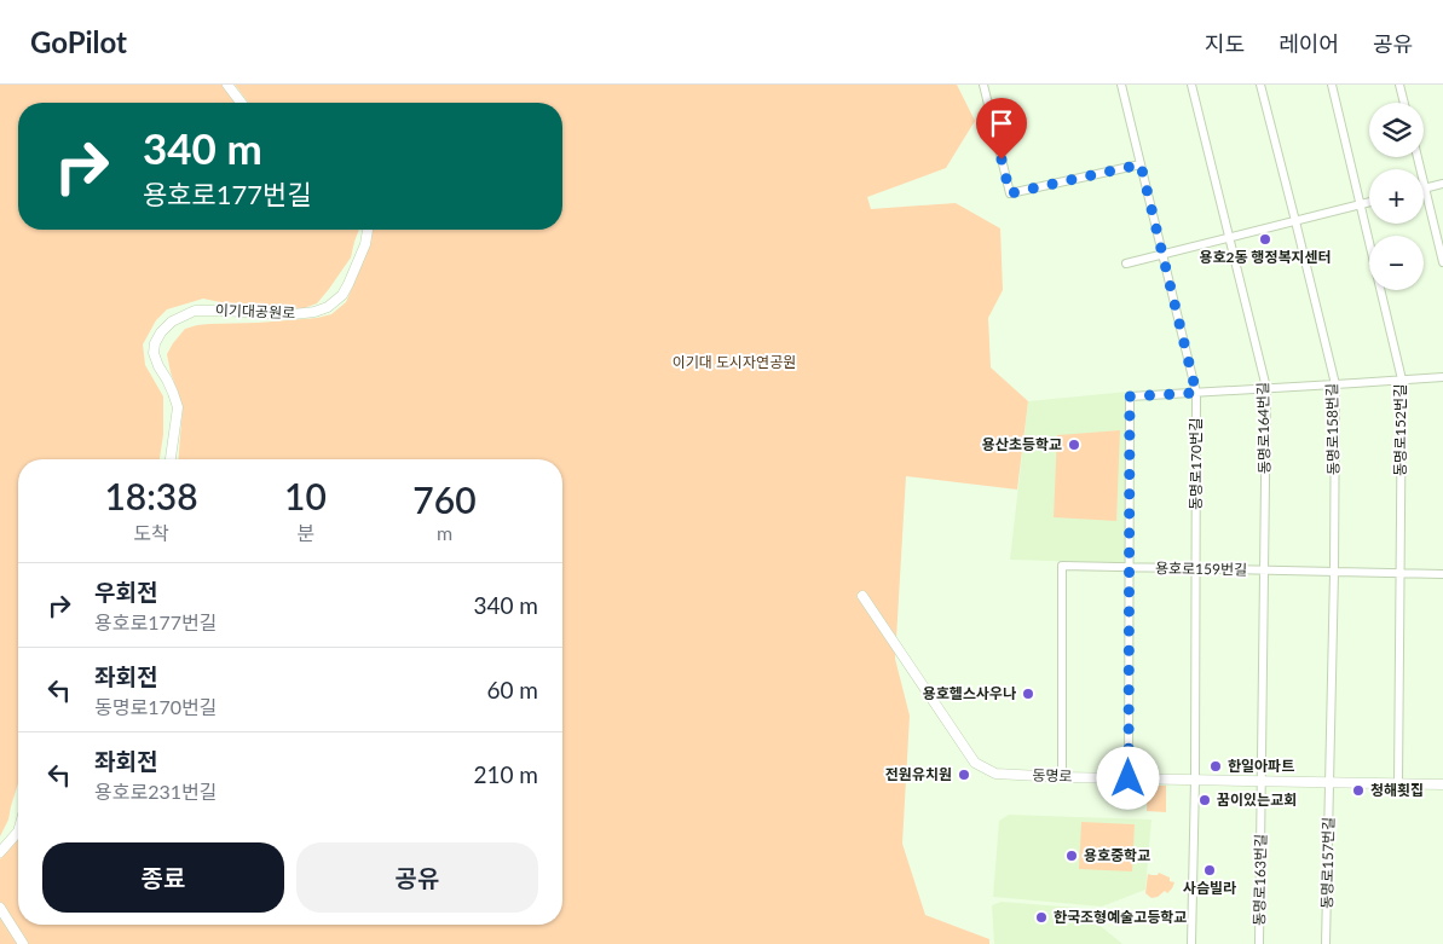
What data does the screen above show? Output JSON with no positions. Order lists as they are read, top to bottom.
{
  "streets": {
    "street": [
      "이기대공원로",
      "동명로164번길",
      "동명로158번길",
      "동명로152번길",
      "동명로170번길",
      "용호로159번길",
      "동명로",
      "동명로157번길",
      "동명로163번길"
    ]
  },
  "crossings": [
    ["동명로164번길", "용호로159번길"],
    ["동명로164번길", "동명로"],
    ["동명로164번길", "동명로163번길"],
    ["동명로158번길", "용호로159번길"],
    ["동명로158번길", "동명로"],
    ["동명로158번길", "동명로157번길"],
    ["동명로152번길", "용호로159번길"],
    ["동명로152번길", "동명로"],
    ["동명로170번길", "용호로159번길"],
    ["동명로170번길", "동명로"],
    ["용호로159번길", "동명로"],
    ["동명로", "동명로157번길"],
    ["동명로", "동명로163번길"]
  ],
  "parks": ["이기대 도시자연공원"],
  "places": [
    "용호2동 행정복지센터",
    "용산초등학교",
    "용호헬스사우나",
    "한일아파트",
    "전원유치원",
    "청해횟집",
    "꿈이있는교회",
    "용호중학교",
    "사슴빌라",
    "한국조형예술고등학교"
  ],
  "page": {
    "header": "GoPilot",
    "nav": ["지도", "레이어", "공유"],
    "map_buttons": ["+", "−"],
    "turn": ["340 m", "용호로177번길"],
    "eta": [
      "18:38",
      "도착",
      "10",
      "분",
      "760",
      "m"
    ],
    "list": [
      {
        "name": "우회전",
        "note": "용호로177번길",
        "value": "340 m"
      },
      {
        "name": "좌회전",
        "note": "동명로170번길",
        "value": "60 m"
      },
      {
        "name": "좌회전",
        "note": "용호로231번길",
        "value": "210 m"
      }
    ],
    "buttons": ["종료", "공유"]
  }
}
